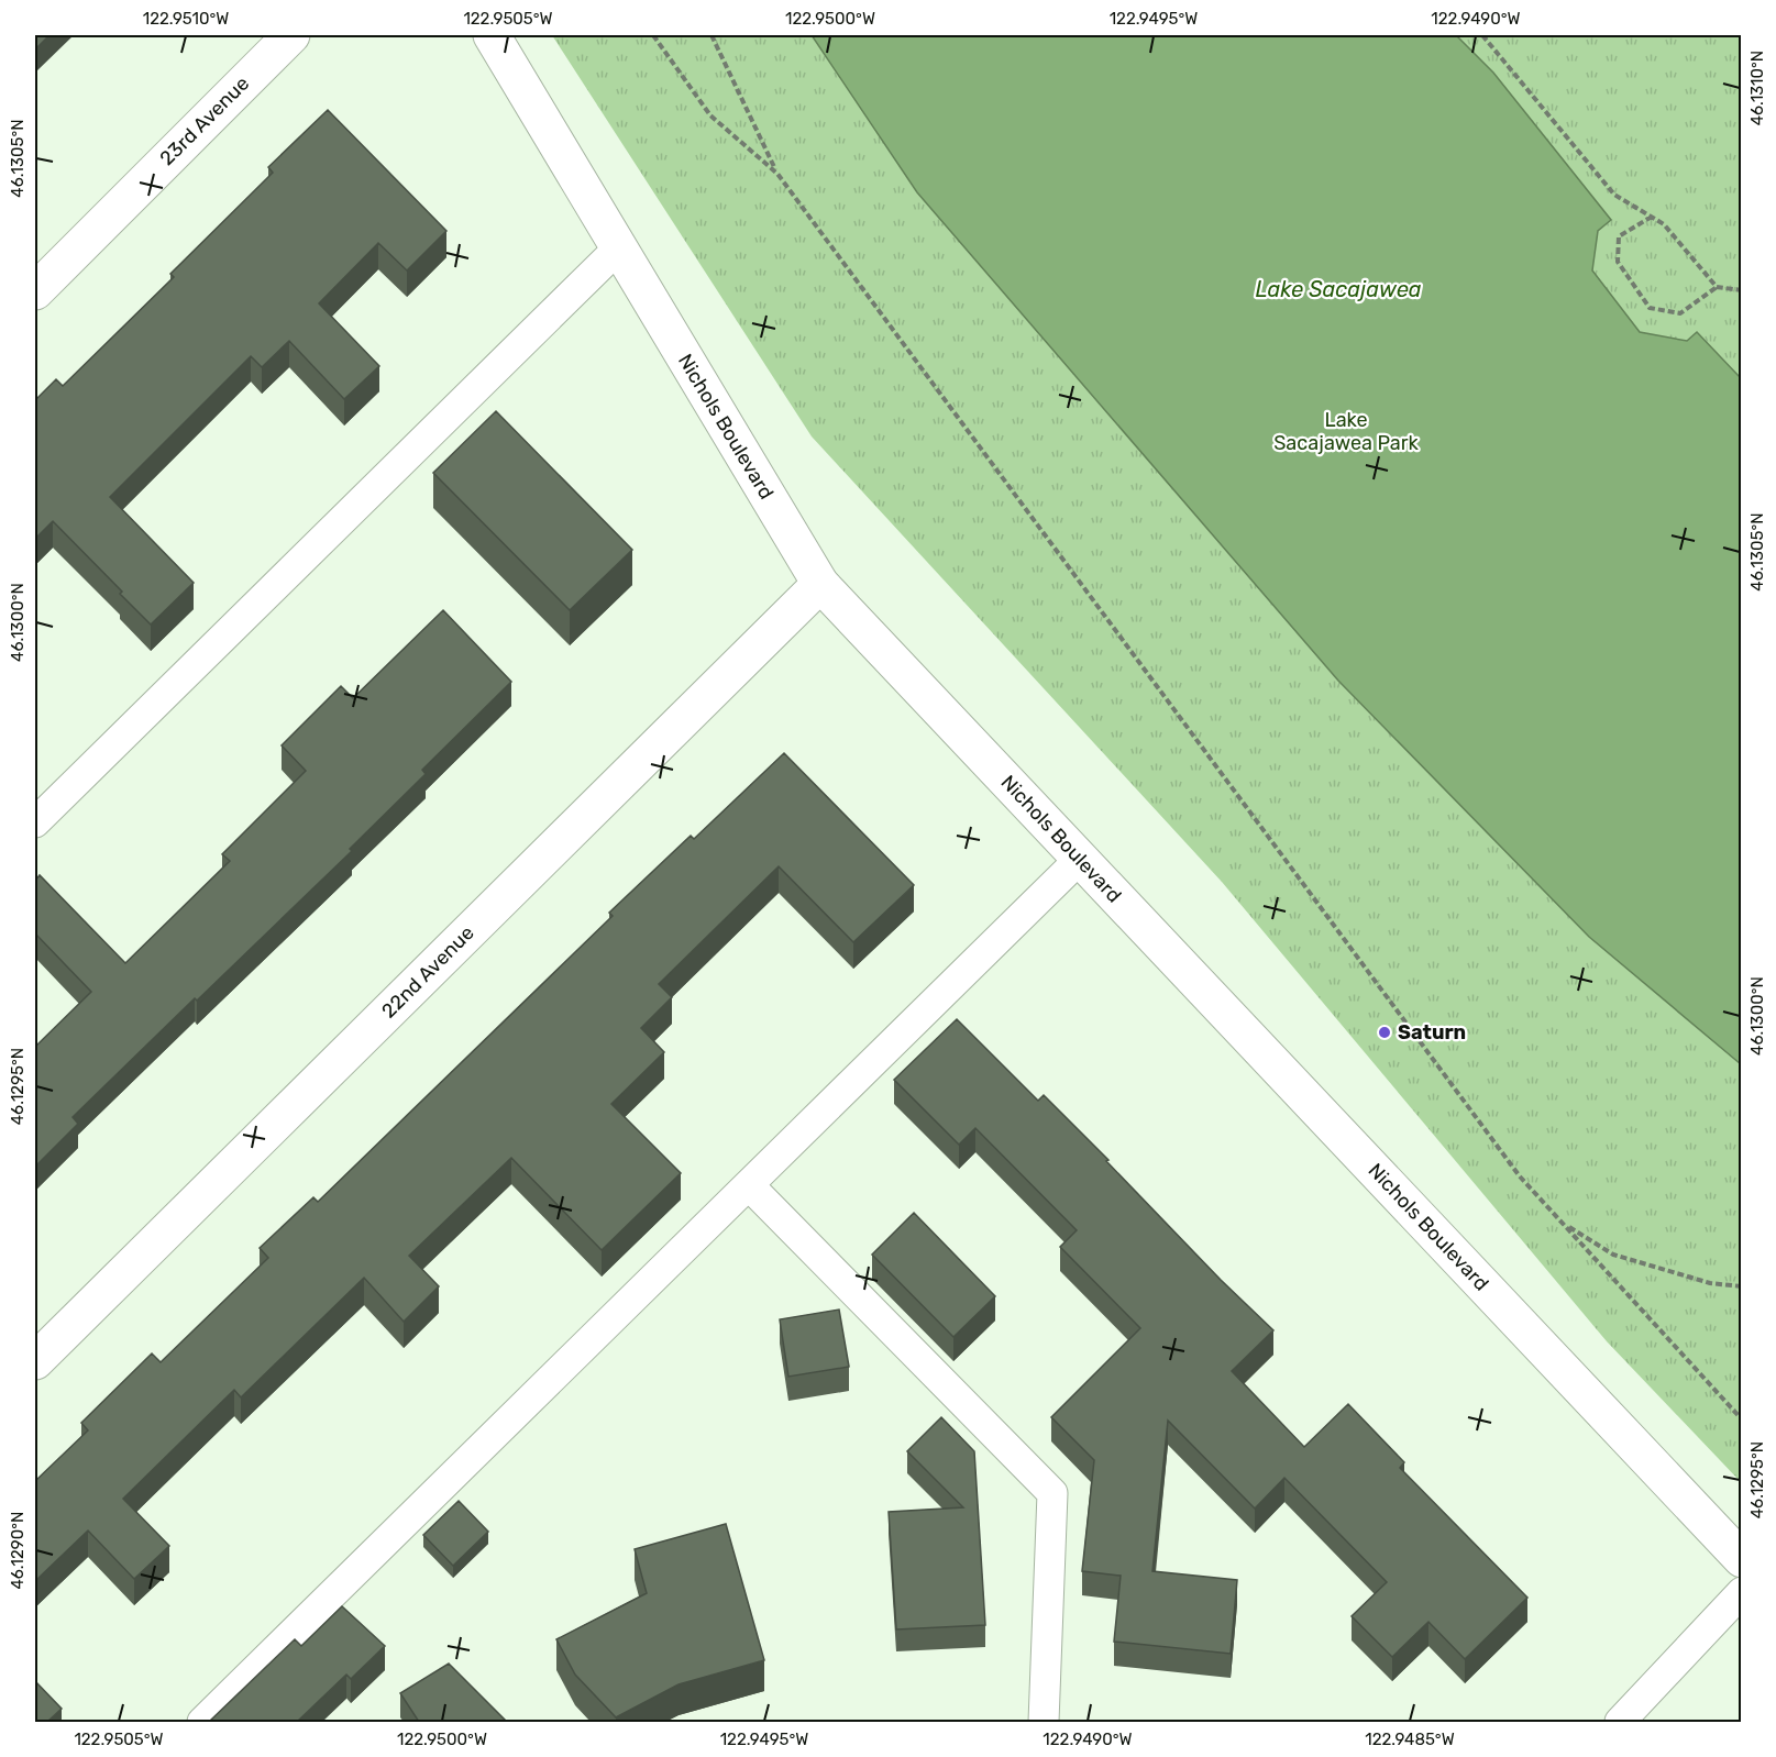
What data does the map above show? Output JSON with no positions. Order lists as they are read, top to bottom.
{
  "streets": {
    "main road": ["23rd Avenue", "Nichols Boulevard", "22nd Avenue"]
  },
  "crossings": [
    ["Nichols Boulevard", "22nd Avenue"]
  ],
  "water": ["Lake Sacajawea"],
  "parks": ["Lake Sacajawea Park"],
  "places": ["Saturn"],
  "coordinates": [
    "122.9510°W",
    "122.9505°W",
    "122.9500°W",
    "122.9495°W",
    "122.9490°W",
    "46.1310°N",
    "46.1305°N",
    "46.1300°N",
    "46.1295°N",
    "46.1290°N",
    "122.9485°W"
  ]
}
